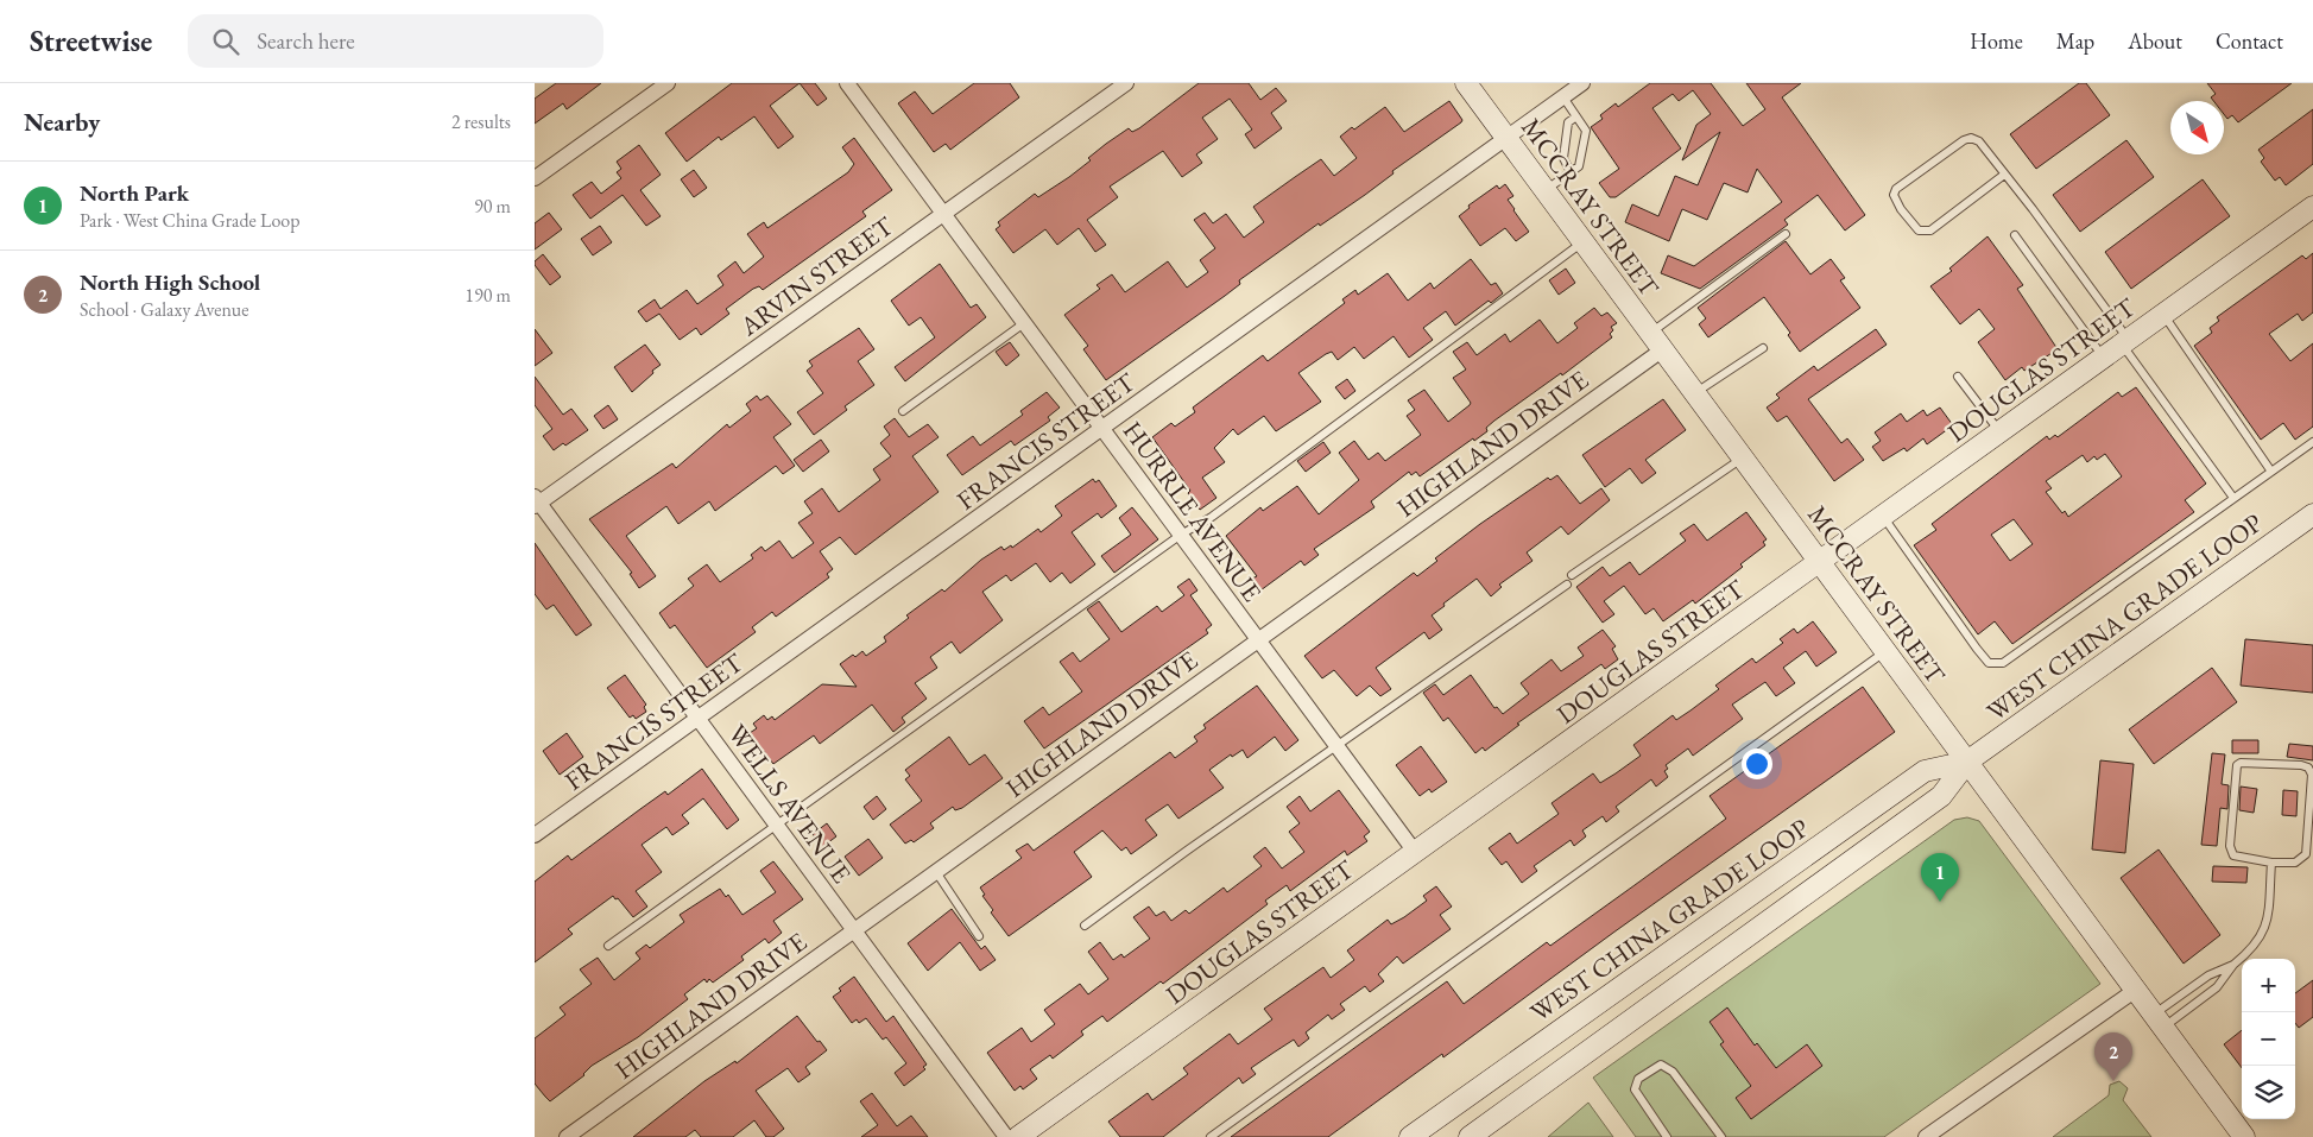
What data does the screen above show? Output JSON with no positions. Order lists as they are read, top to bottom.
{
  "streets": {
    "street": [
      "MCCRAY STREET",
      "ARVIN STREET",
      "DOUGLAS STREET",
      "FRANCIS STREET",
      "HIGHLAND DRIVE",
      "HURRLE AVENUE",
      "WEST CHINA GRADE LOOP",
      "WELLS AVENUE"
    ]
  },
  "crossings": [
    ["MCCRAY STREET", "DOUGLAS STREET"],
    ["MCCRAY STREET", "FRANCIS STREET"],
    ["MCCRAY STREET", "HIGHLAND DRIVE"],
    ["MCCRAY STREET", "WEST CHINA GRADE LOOP"],
    ["ARVIN STREET", "HURRLE AVENUE"],
    ["ARVIN STREET", "WELLS AVENUE"],
    ["DOUGLAS STREET", "HURRLE AVENUE"],
    ["FRANCIS STREET", "HURRLE AVENUE"],
    ["FRANCIS STREET", "WELLS AVENUE"],
    ["HIGHLAND DRIVE", "HURRLE AVENUE"],
    ["HIGHLAND DRIVE", "WELLS AVENUE"]
  ],
  "north": "bottom right",
  "page": {
    "header": "Streetwise",
    "search": "Search here",
    "nav": [
      "Home",
      "Map",
      "About",
      "Contact"
    ],
    "heading": ["Nearby", "2 results"],
    "list": [
      {
        "mark": "1",
        "name": "North Park",
        "note": "Park · West China Grade Loop",
        "value": "90 m"
      },
      {
        "mark": "2",
        "name": "North High School",
        "note": "School · Galaxy Avenue",
        "value": "190 m"
      }
    ],
    "pins": ["1", "2"],
    "map_buttons": ["+", "−"]
  }
}
